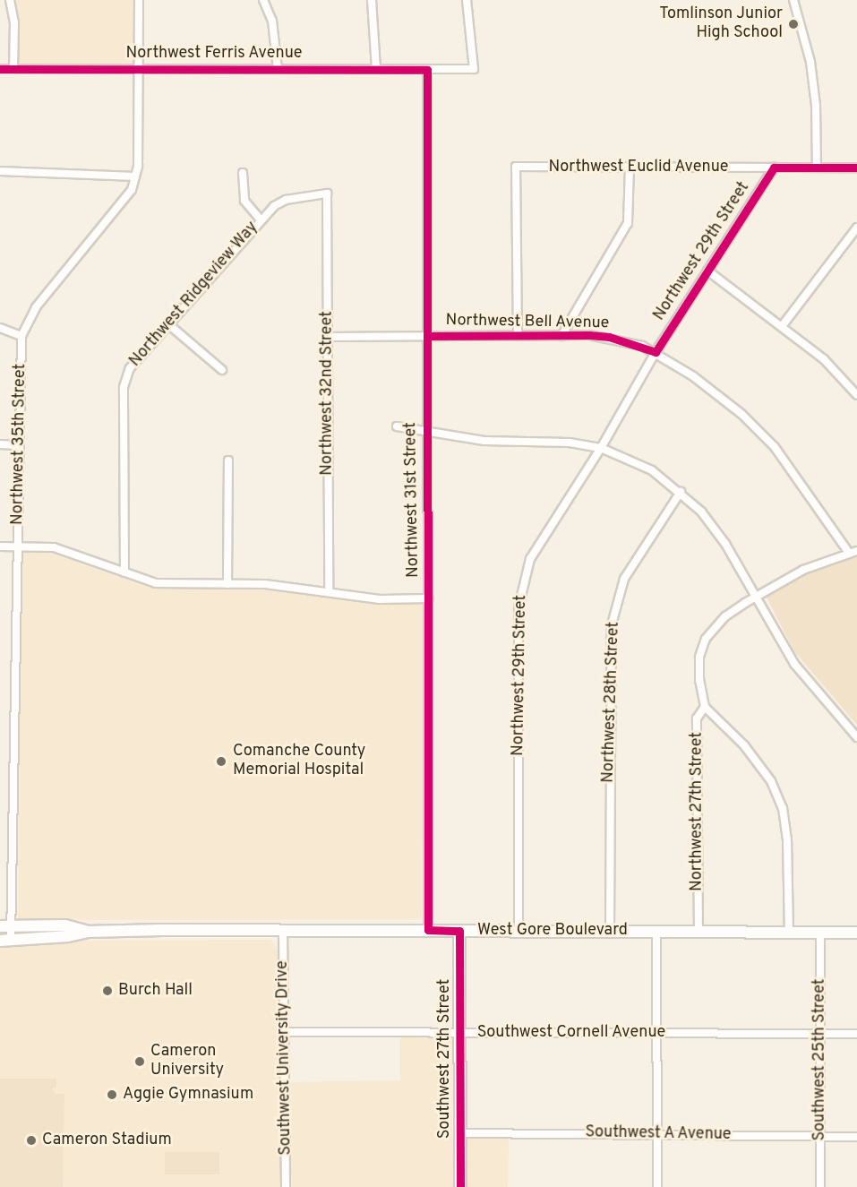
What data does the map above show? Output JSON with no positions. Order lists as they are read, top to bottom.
{
  "streets": {
    "main road": ["West Gore Boulevard", "Southwest 27th Street"],
    "street": [
      "Northwest Ferris Avenue",
      "Northwest Euclid Avenue",
      "Northwest 29th Street",
      "Northwest Ridgeview Way",
      "Northwest Bell Avenue",
      "Northwest 32nd Street",
      "Northwest 35th Street",
      "Northwest 31st Street",
      "Northwest 28th Street",
      "Northwest 27th Street",
      "Southwest Cornell Avenue",
      "Southwest University Drive",
      "Southwest 25th Street",
      "Southwest A Avenue"
    ]
  },
  "crossings": [
    ["Northwest Ferris Avenue", "Northwest 35th Street"],
    ["Northwest Ferris Avenue", "Northwest 31st Street"],
    ["Northwest Euclid Avenue", "Northwest 29th Street"],
    ["Northwest Euclid Avenue", "Northwest Bell Avenue"],
    ["Northwest 29th Street", "Northwest Bell Avenue"],
    ["Northwest 29th Street", "West Gore Boulevard"],
    ["Northwest Ridgeview Way", "Northwest 32nd Street"],
    ["Northwest Bell Avenue", "Northwest 32nd Street"],
    ["Northwest Bell Avenue", "Northwest 31st Street"],
    ["Northwest Bell Avenue", "Northwest 27th Street"],
    ["Northwest 35th Street", "West Gore Boulevard"],
    ["Northwest 31st Street", "West Gore Boulevard"],
    ["Northwest 28th Street", "West Gore Boulevard"],
    ["Northwest 27th Street", "West Gore Boulevard"],
    ["West Gore Boulevard", "Southwest University Drive"],
    ["West Gore Boulevard", "Southwest 27th Street"],
    ["West Gore Boulevard", "Southwest 25th Street"],
    ["Southwest Cornell Avenue", "Southwest University Drive"],
    ["Southwest Cornell Avenue", "Southwest 27th Street"],
    ["Southwest Cornell Avenue", "Southwest 25th Street"],
    ["Southwest 27th Street", "Southwest A Avenue"],
    ["Southwest 25th Street", "Southwest A Avenue"]
  ],
  "places": [
    "Tomlinson Junior High School",
    "Comanche County Memorial Hospital",
    "Burch Hall",
    "Cameron University",
    "Aggie Gymnasium",
    "Cameron Stadium"
  ]
}
